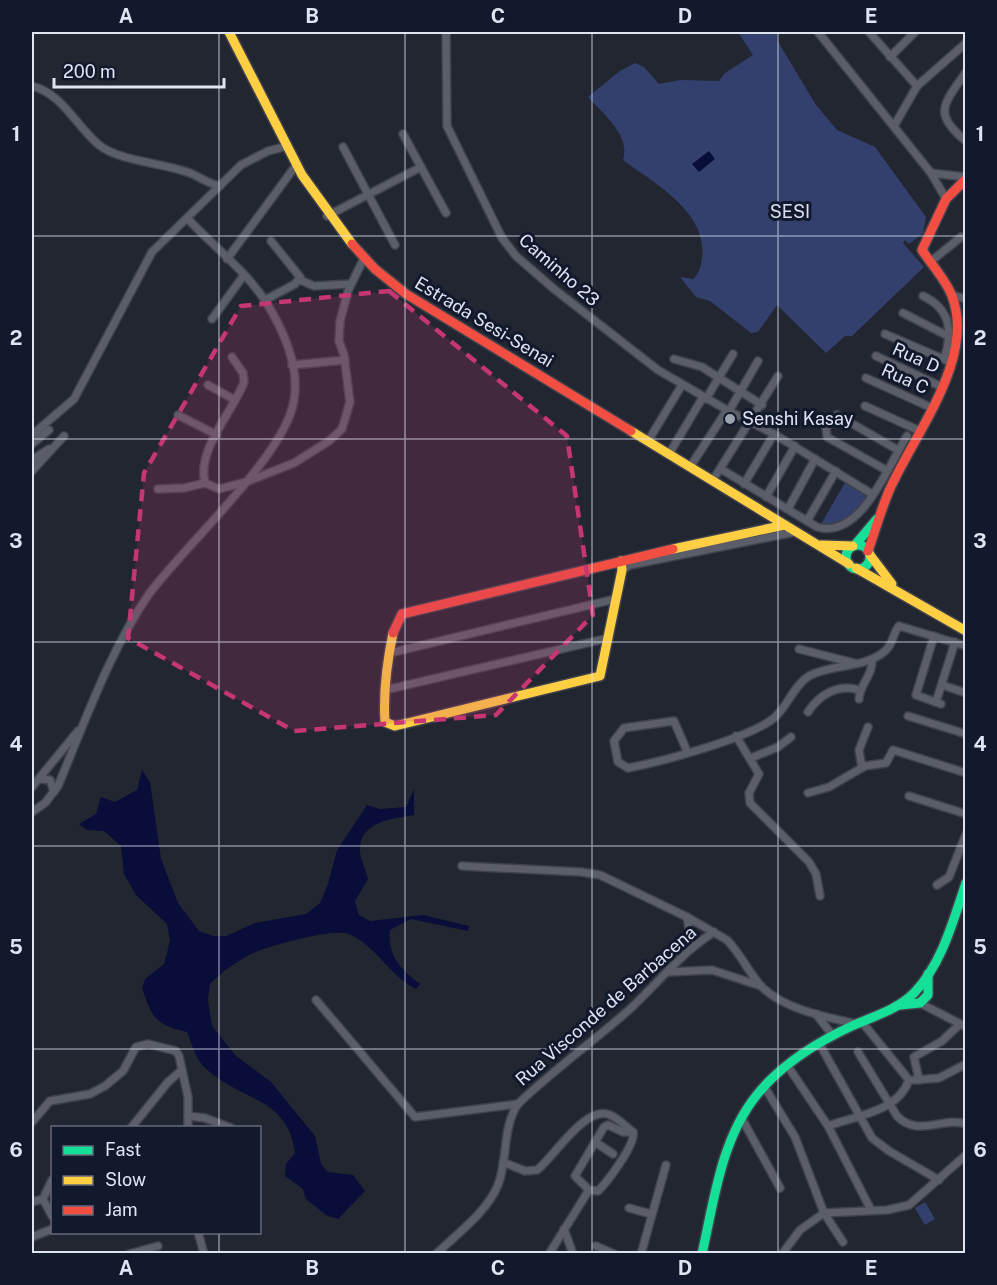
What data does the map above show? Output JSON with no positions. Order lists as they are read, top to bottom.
{
  "streets": {
    "street": [
      "Caminho 23",
      "Estrada Sesi-Senai",
      "Rua D",
      "Rua C",
      "Rua Visconde de Barbacena"
    ]
  },
  "parks": ["SESI"],
  "places": ["Senshi Kasay"],
  "legend": ["Fast", "Slow", "Jam"],
  "scale_bar": "200 m",
  "grid": {
    "columns": [
      "A",
      "B",
      "C",
      "D",
      "E"
    ],
    "rows": [
      "1",
      "2",
      "3",
      "4",
      "5",
      "6"
    ]
  }
}
